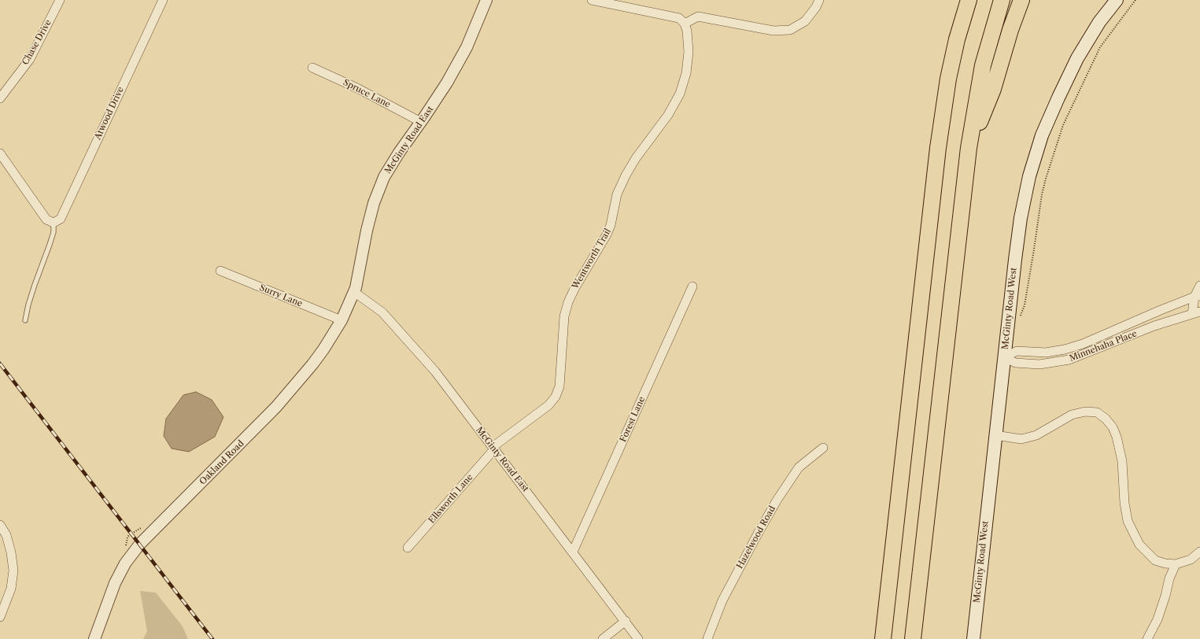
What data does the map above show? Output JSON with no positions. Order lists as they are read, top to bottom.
{
  "streets": {
    "main road": ["McGinty Road West"],
    "street": [
      "Chase Drive",
      "Spruce Lane",
      "Atwood Drive",
      "McGinty Road East",
      "Wentworth Trail",
      "Surry Lane",
      "Minnehaha Place",
      "Forest Lane",
      "Oakland Road",
      "Ellsworth Lane",
      "Hazelwood Road"
    ]
  },
  "crossings": [
    ["Spruce Lane", "McGinty Road East"],
    ["McGinty Road East", "Wentworth Trail"],
    ["McGinty Road East", "Forest Lane"],
    ["McGinty Road East", "Oakland Road"],
    ["McGinty Road East", "Ellsworth Lane"],
    ["Wentworth Trail", "Ellsworth Lane"],
    ["Surry Lane", "Oakland Road"],
    ["McGinty Road West", "Minnehaha Place"]
  ]
}
